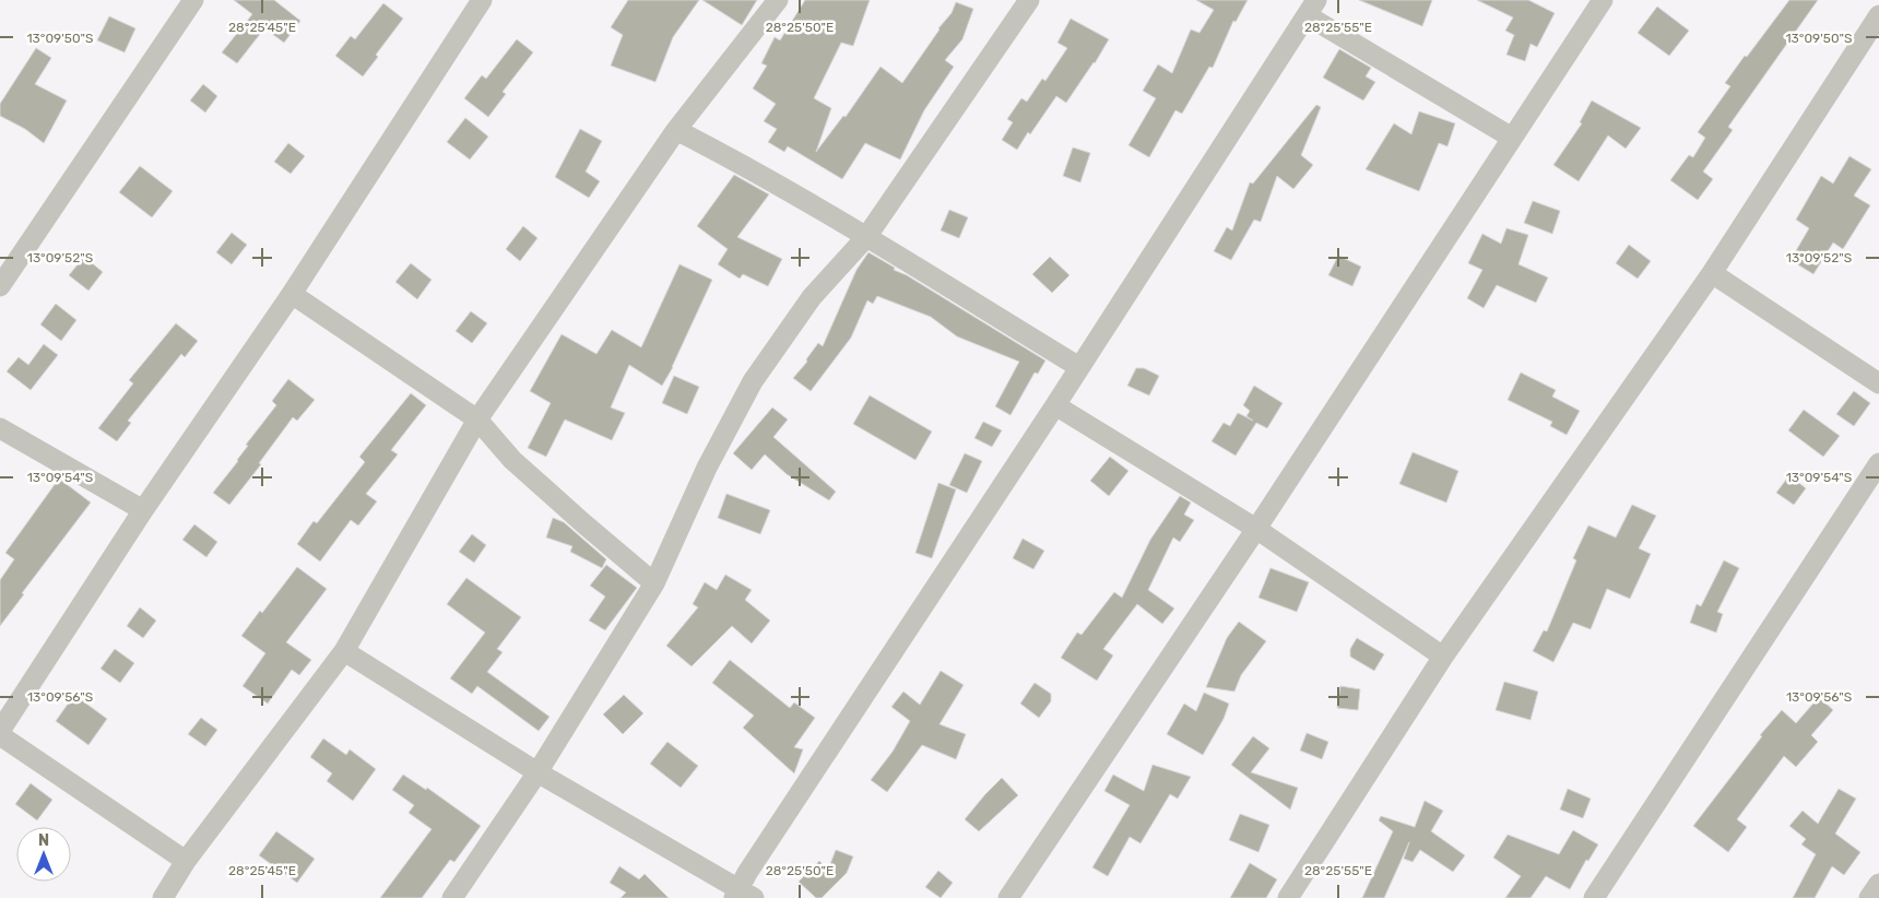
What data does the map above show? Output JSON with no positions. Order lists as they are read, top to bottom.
{
  "north": "top",
  "coordinates": [
    "28°25'45\"E",
    "28°25'50\"E",
    "28°25'55\"E",
    "13°09'50\"S",
    "13°09'52\"S",
    "13°09'54\"S",
    "13°09'56\"S"
  ]
}
